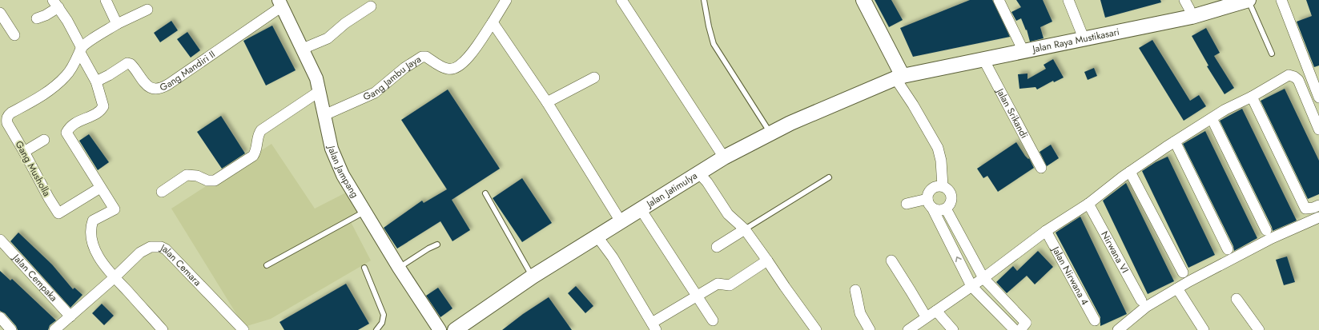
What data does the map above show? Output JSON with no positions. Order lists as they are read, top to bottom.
{
  "streets": {
    "main road": ["Jalan Raya Mustikasari", "Jalan Jatimulya"],
    "street": [
      "Gang Mandiri II",
      "Gang Jambu Jaya",
      "Jalan Srikandi",
      "Gang Musholla",
      "Jalan Jampang",
      "Nirwana VI",
      "Jalan Cemara",
      "Jalan Nirwana 4",
      "Jalan Cempaka"
    ]
  },
  "crossings": [
    ["Jalan Raya Mustikasari", "Jalan Srikandi"],
    ["Jalan Raya Mustikasari", "Jalan Jatimulya"],
    ["Gang Mandiri II", "Jalan Jampang"],
    ["Gang Jambu Jaya", "Jalan Jampang"],
    ["Jalan Cemara", "Jalan Cempaka"]
  ]
}
